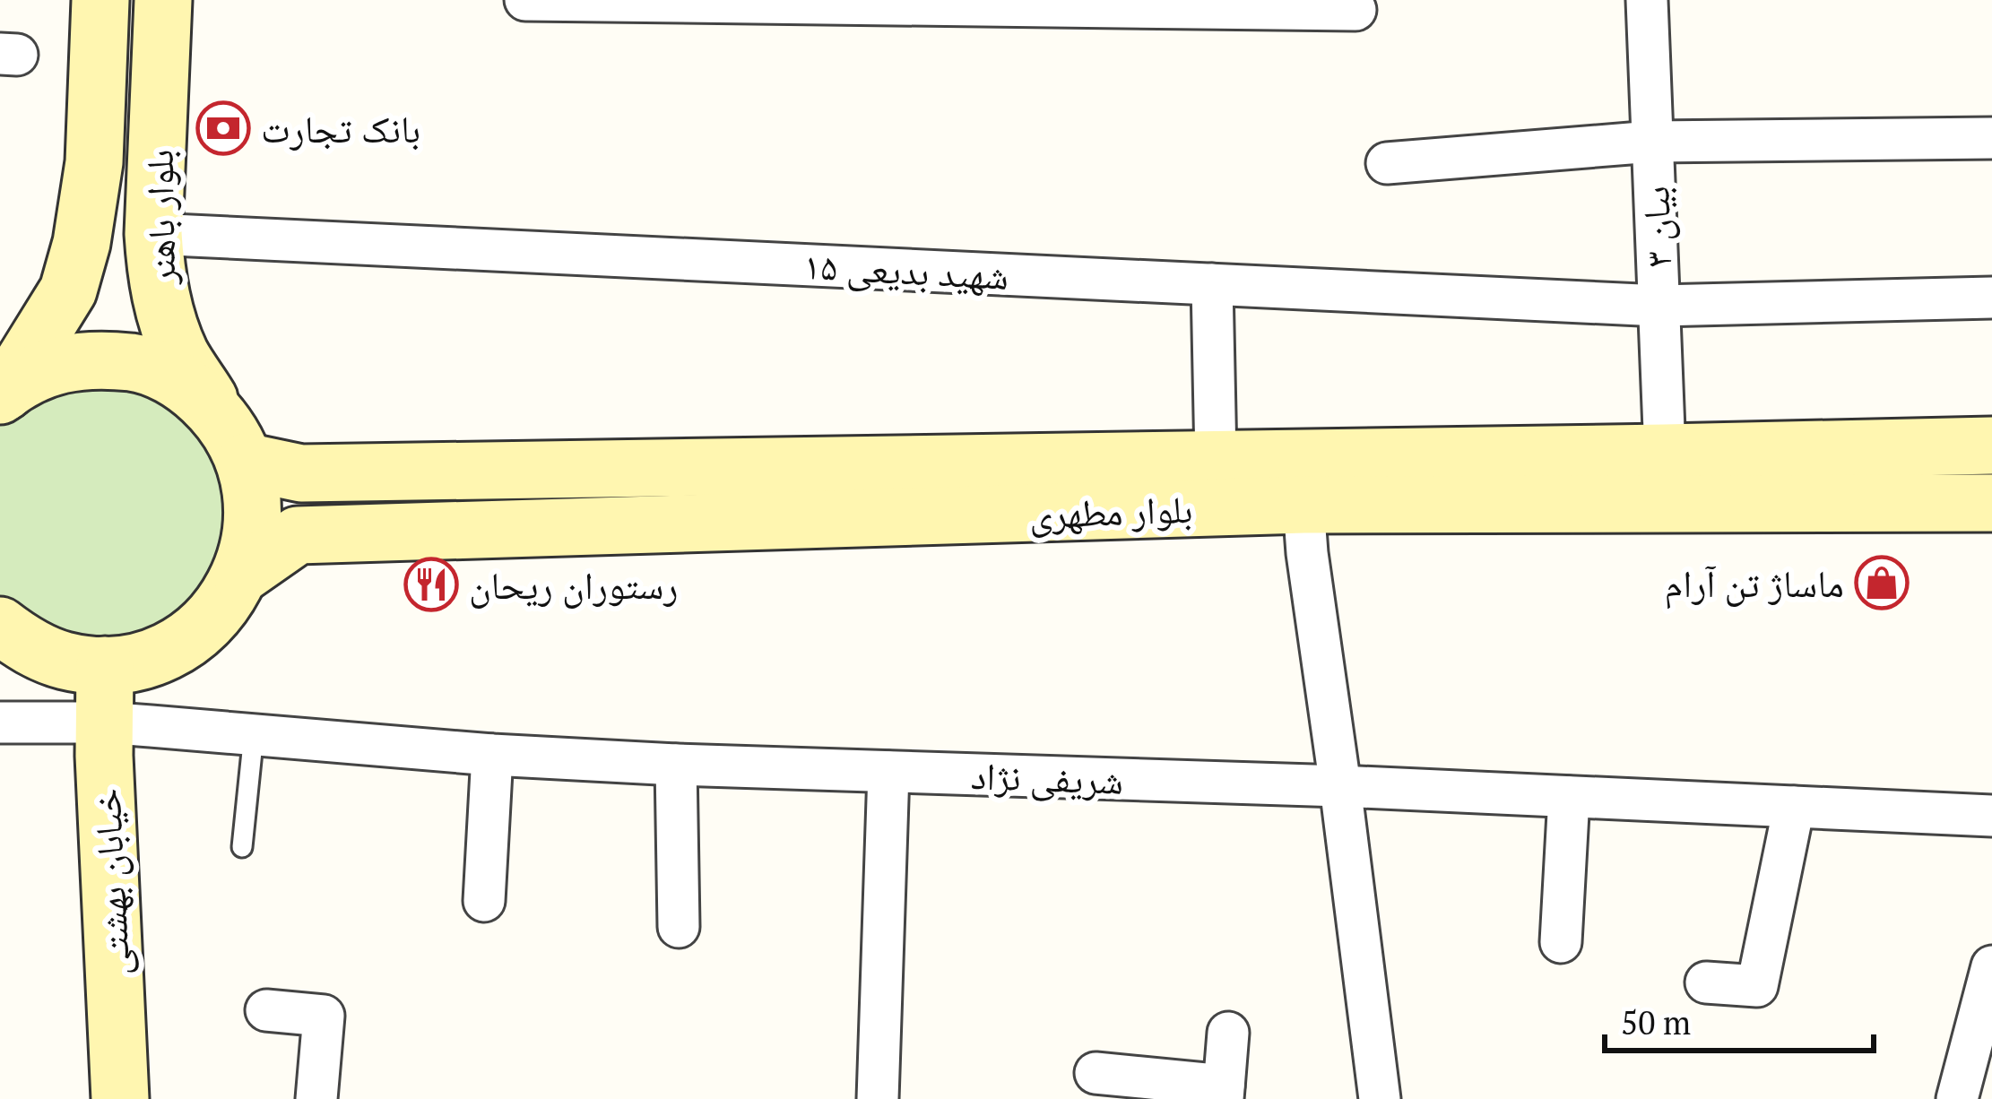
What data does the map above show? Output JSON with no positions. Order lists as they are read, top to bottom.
{
  "streets": {
    "main road": ["بلوار باهنر", "بلوار مطهری", "خیابان بهشتی"],
    "street": ["بیان ۳", "شهید بدیعی ۱۵", "شریفی نژاد"]
  },
  "crossings": [
    ["بلوار باهنر", "شهید بدیعی ۱۵"],
    ["بلوار باهنر", "بلوار مطهری"],
    ["بیان ۳", "شهید بدیعی ۱۵"],
    ["بیان ۳", "بلوار مطهری"],
    ["شریفی نژاد", "خیابان بهشتی"]
  ],
  "places": {
    "bank": ["بانک تجارت"],
    "shop": ["ماساژ تن آرام"],
    "restaurant": ["رستوران ریحان"]
  },
  "scale_bar": "50 m"
}
